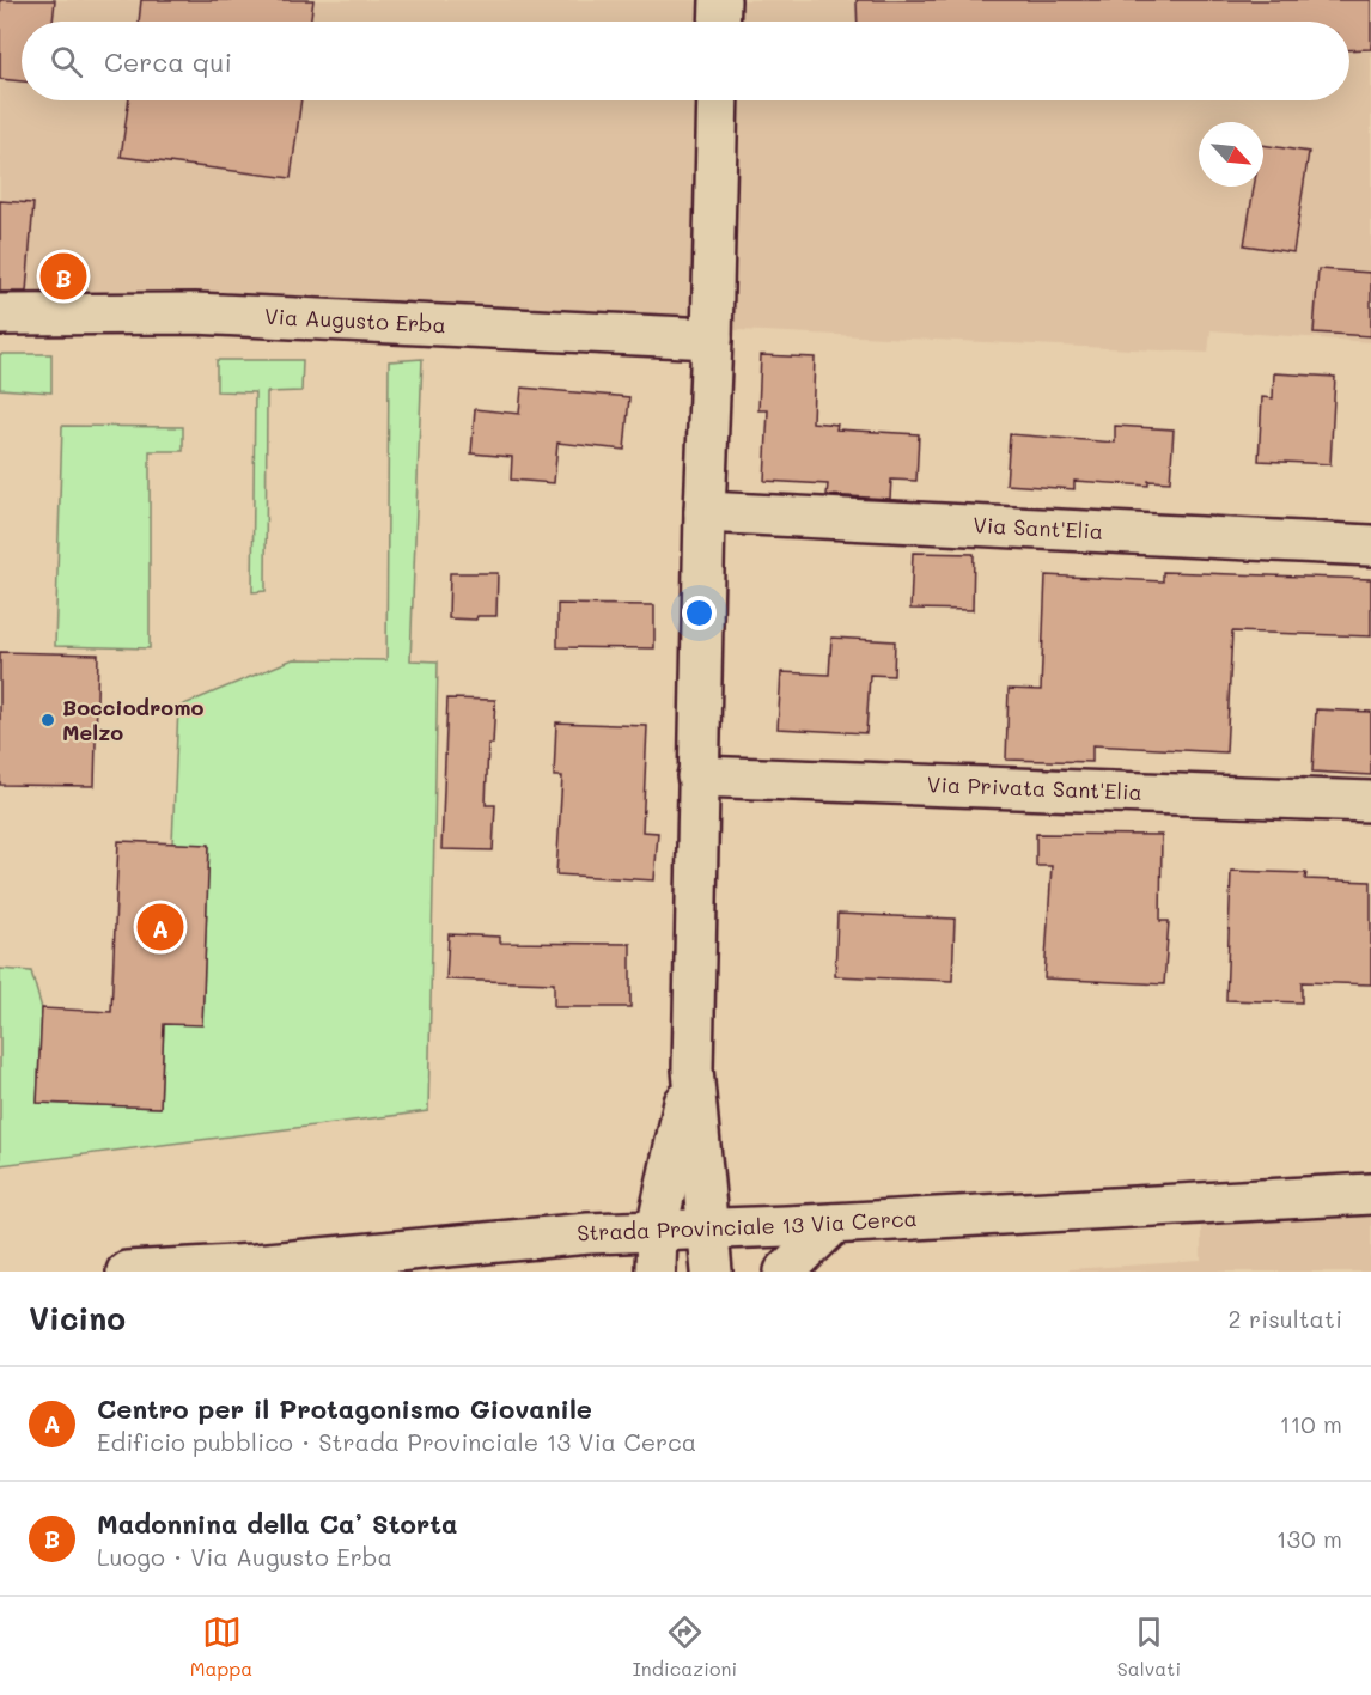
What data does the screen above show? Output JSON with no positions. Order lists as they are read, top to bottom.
{
  "streets": {
    "street": [
      "Via Augusto Erba",
      "Via Sant'Elia",
      "Via Privata Sant'Elia",
      "Strada Provinciale 13 Via Cerca"
    ]
  },
  "places": ["Bocciodromo Melzo"],
  "north": "bottom right",
  "page": {
    "search": "Cerca qui",
    "pins": ["B", "A"],
    "heading": ["Vicino", "2 risultati"],
    "list": [
      {
        "mark": "A",
        "name": "Centro per il Protagonismo Giovanile",
        "note": "Edificio pubblico · Strada Provinciale 13 Via Cerca",
        "value": "110 m"
      },
      {
        "mark": "B",
        "name": "Madonnina della Ca’ Storta",
        "note": "Luogo · Via Augusto Erba",
        "value": "130 m"
      }
    ],
    "nav": ["Mappa", "Indicazioni", "Salvati"]
  }
}
